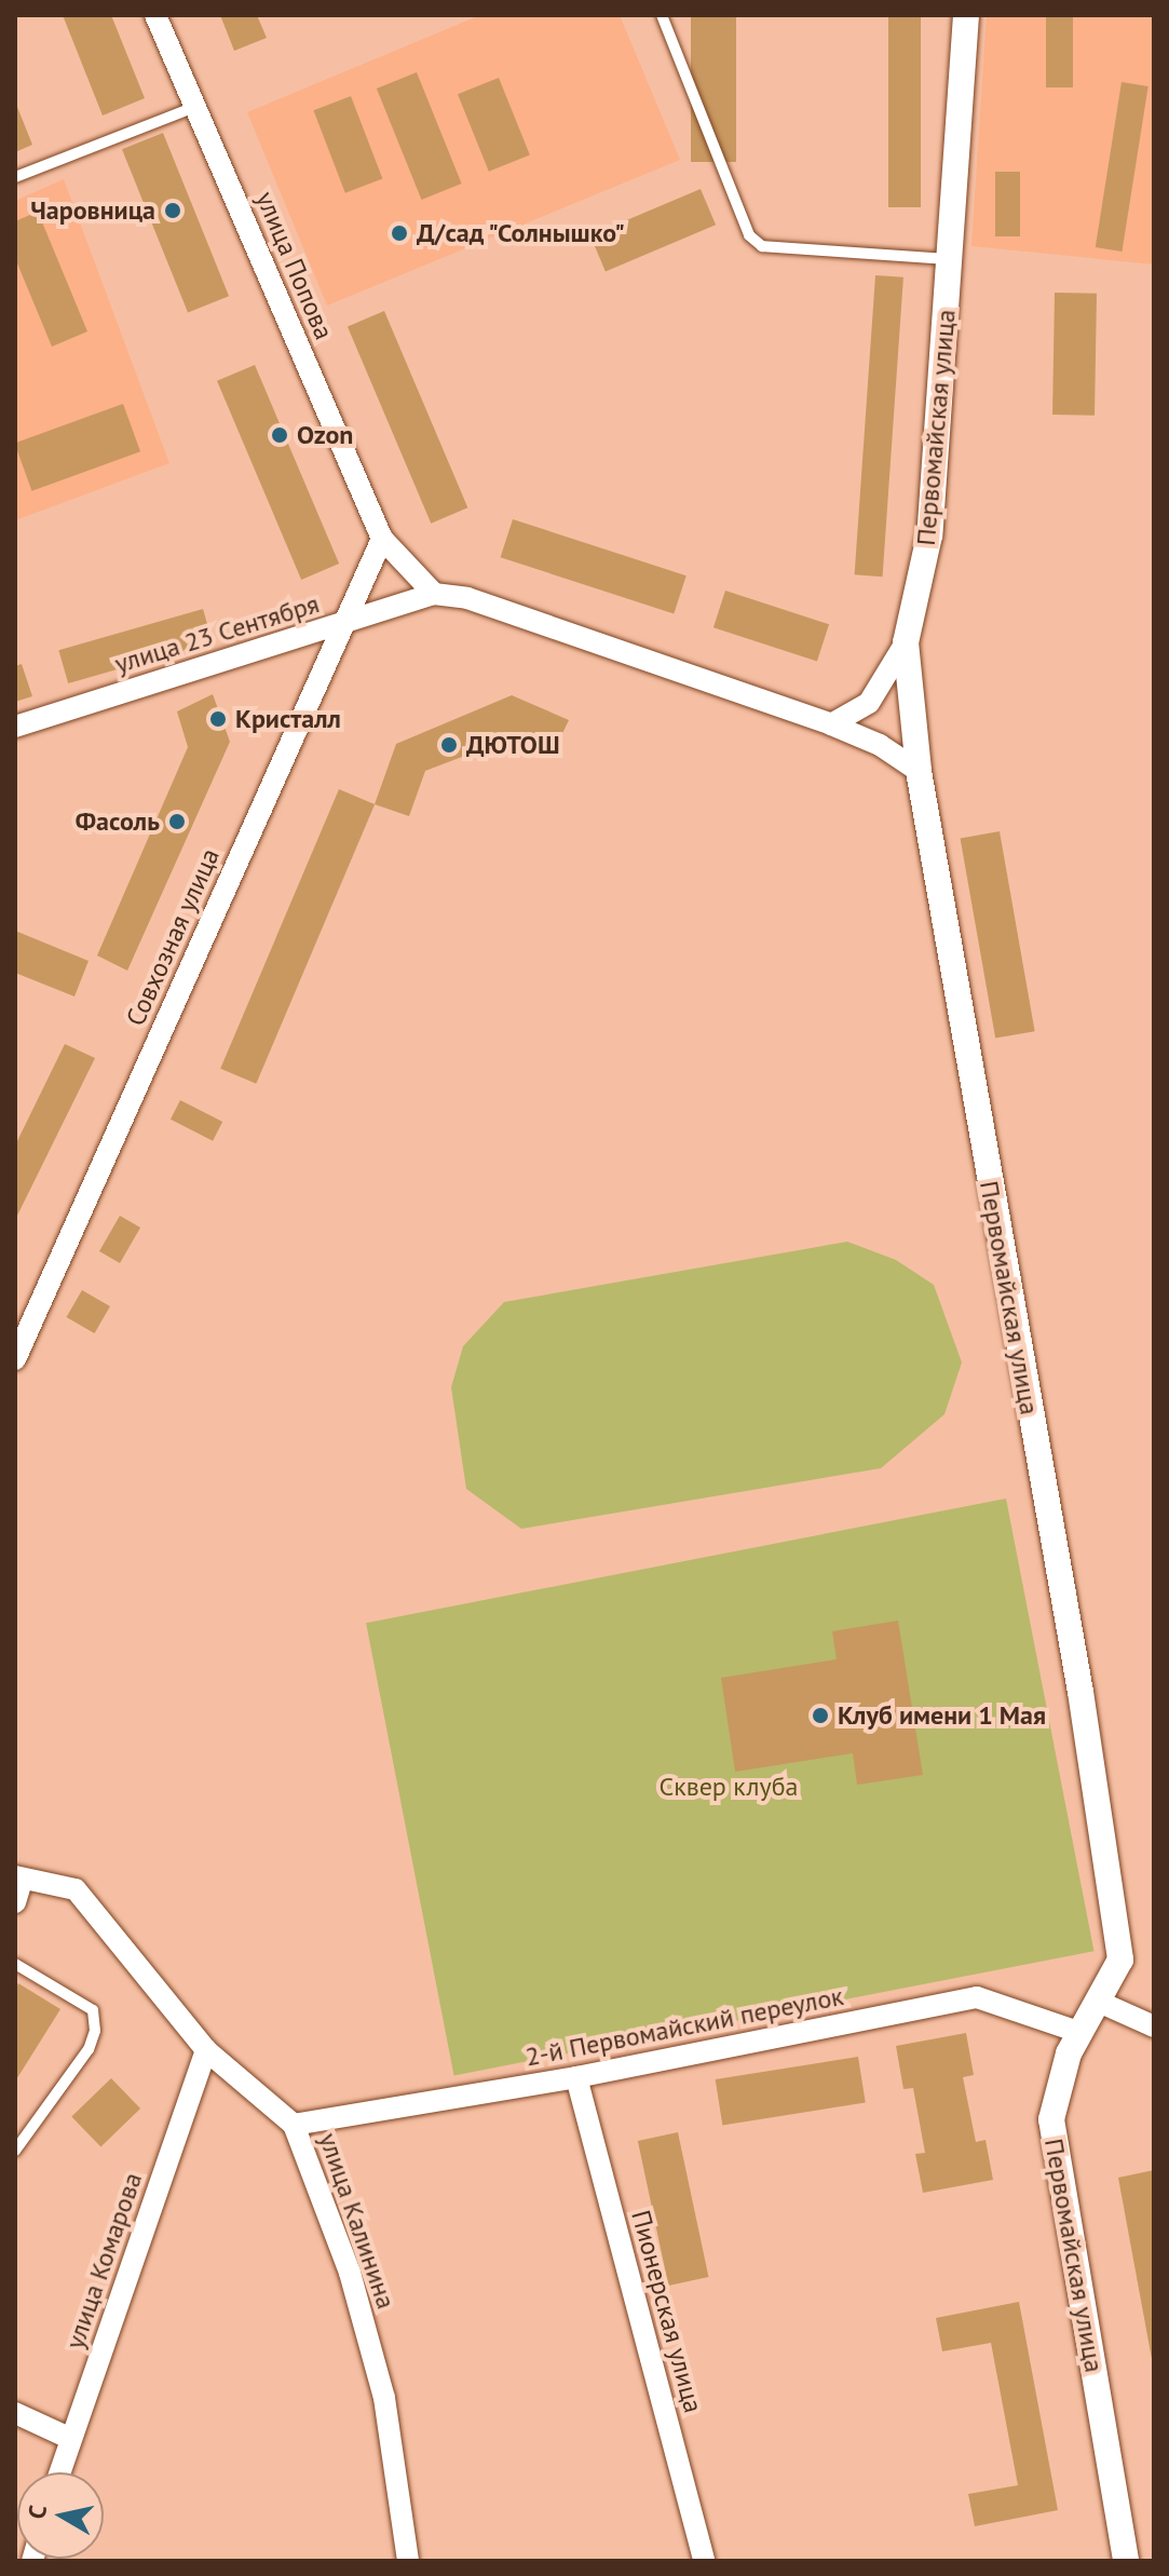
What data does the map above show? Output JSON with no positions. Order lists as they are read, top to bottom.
{
  "streets": {
    "street": [
      "улица Попова",
      "Первомайская улица",
      "улица 23 Сентября",
      "Совхозная улица",
      "2-й Первомайский переулок",
      "улица Калинина",
      "улица Комарова",
      "Пионерская улица"
    ]
  },
  "crossings": [
    ["улица Попова", "Совхозная улица"],
    ["Первомайская улица", "улица 23 Сентября"],
    ["Первомайская улица", "2-й Первомайский переулок"],
    ["улица 23 Сентября", "Совхозная улица"],
    ["2-й Первомайский переулок", "улица Калинина"],
    ["2-й Первомайский переулок", "Пионерская улица"],
    ["улица Калинина", "улица Комарова"]
  ],
  "parks": ["Сквер клуба"],
  "places": [
    "Чаровница",
    "Д/сад \"Солнышко\"",
    "Ozon",
    "Кристалл",
    "ДЮТОШ",
    "Фасоль",
    "Клуб имени 1 Мая"
  ],
  "north": "left"
}
